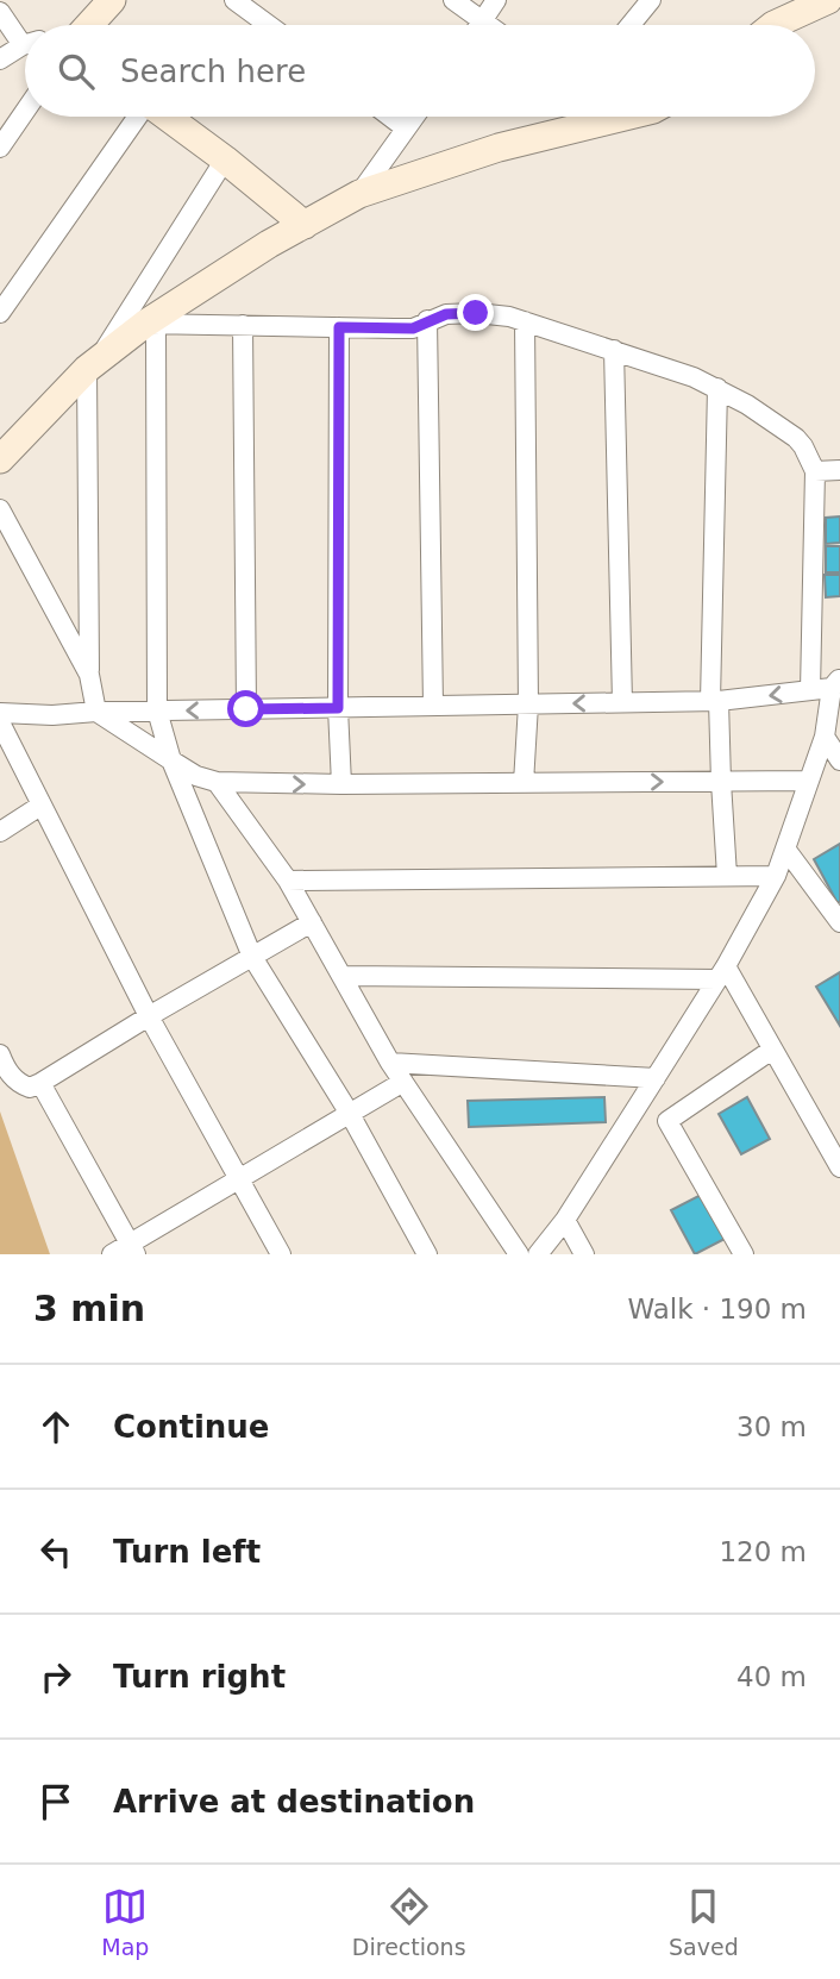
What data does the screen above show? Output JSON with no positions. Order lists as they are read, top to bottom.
{
  "page": {
    "search": "Search here",
    "heading": ["3 min", "Walk · 190 m"],
    "list": [
      ["Continue", "30 m"],
      ["Turn left", "120 m"],
      ["Turn right", "40 m"],
      "Arrive at destination"
    ],
    "nav": ["Map", "Directions", "Saved"]
  }
}
